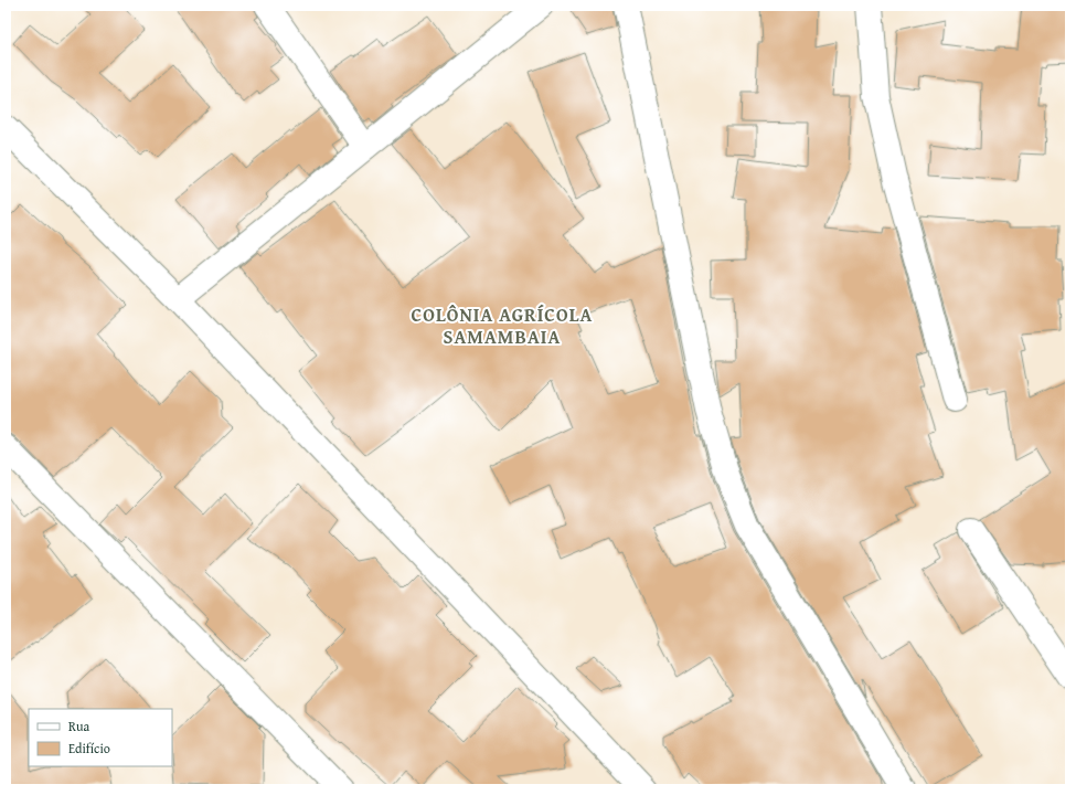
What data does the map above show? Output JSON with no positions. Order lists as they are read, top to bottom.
{
  "districts": ["COLÔNIA AGRÍCOLA SAMAMBAIA"],
  "legend": ["Rua", "Edifício"]
}
